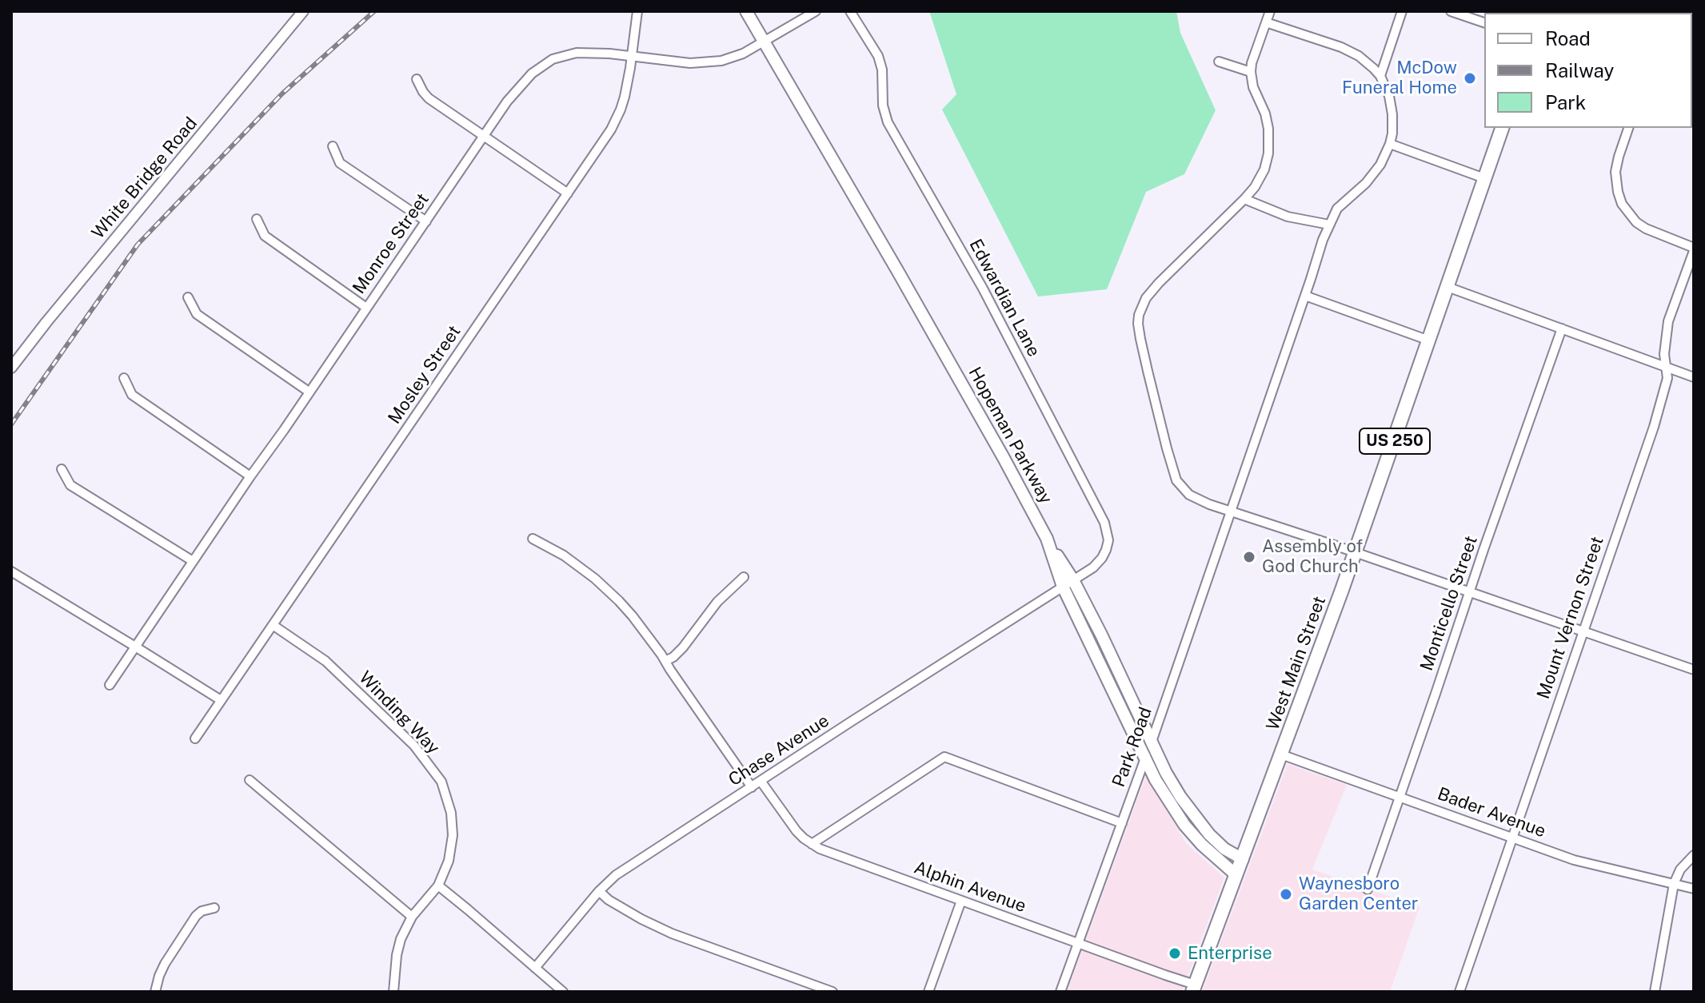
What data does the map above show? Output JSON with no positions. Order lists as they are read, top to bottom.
{
  "streets": {
    "main road": ["Hopeman Parkway", "US 250", "West Main Street"],
    "street": [
      "White Bridge Road",
      "Monroe Street",
      "Edwardian Lane",
      "Mosley Street",
      "Monticello Street",
      "Mount Vernon Street",
      "Winding Way",
      "Park Road",
      "Chase Avenue",
      "Bader Avenue",
      "Alphin Avenue"
    ]
  },
  "crossings": [
    ["Monroe Street", "Mosley Street"],
    ["Monroe Street", "Hopeman Parkway"],
    ["Edwardian Lane", "Hopeman Parkway"],
    ["Edwardian Lane", "Chase Avenue"],
    ["Mosley Street", "Winding Way"],
    ["Hopeman Parkway", "Chase Avenue"],
    ["Monticello Street", "Bader Avenue"],
    ["Mount Vernon Street", "Bader Avenue"],
    ["West Main Street", "Bader Avenue"],
    ["West Main Street", "Alphin Avenue"],
    ["Park Road", "Alphin Avenue"],
    ["Chase Avenue", "Alphin Avenue"]
  ],
  "places": [
    "McDow Funeral Home",
    "Assembly of God Church",
    "Waynesboro Garden Center",
    "Enterprise"
  ],
  "legend": ["Road", "Railway", "Park"]
}
